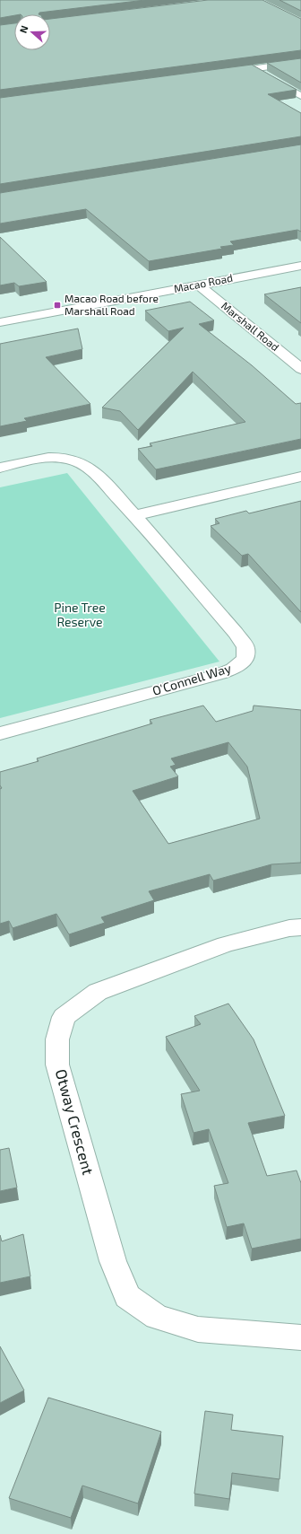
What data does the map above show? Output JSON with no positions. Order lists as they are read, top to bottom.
{
  "streets": {
    "street": [
      "Macao Road",
      "Marshall Road",
      "O'Connell Way",
      "Otway Crescent"
    ]
  },
  "crossings": [
    ["Macao Road", "Marshall Road"]
  ],
  "parks": ["Pine Tree Reserve"],
  "places": {
    "transit": ["Macao Road before Marshall Road"]
  },
  "north": "left"
}
